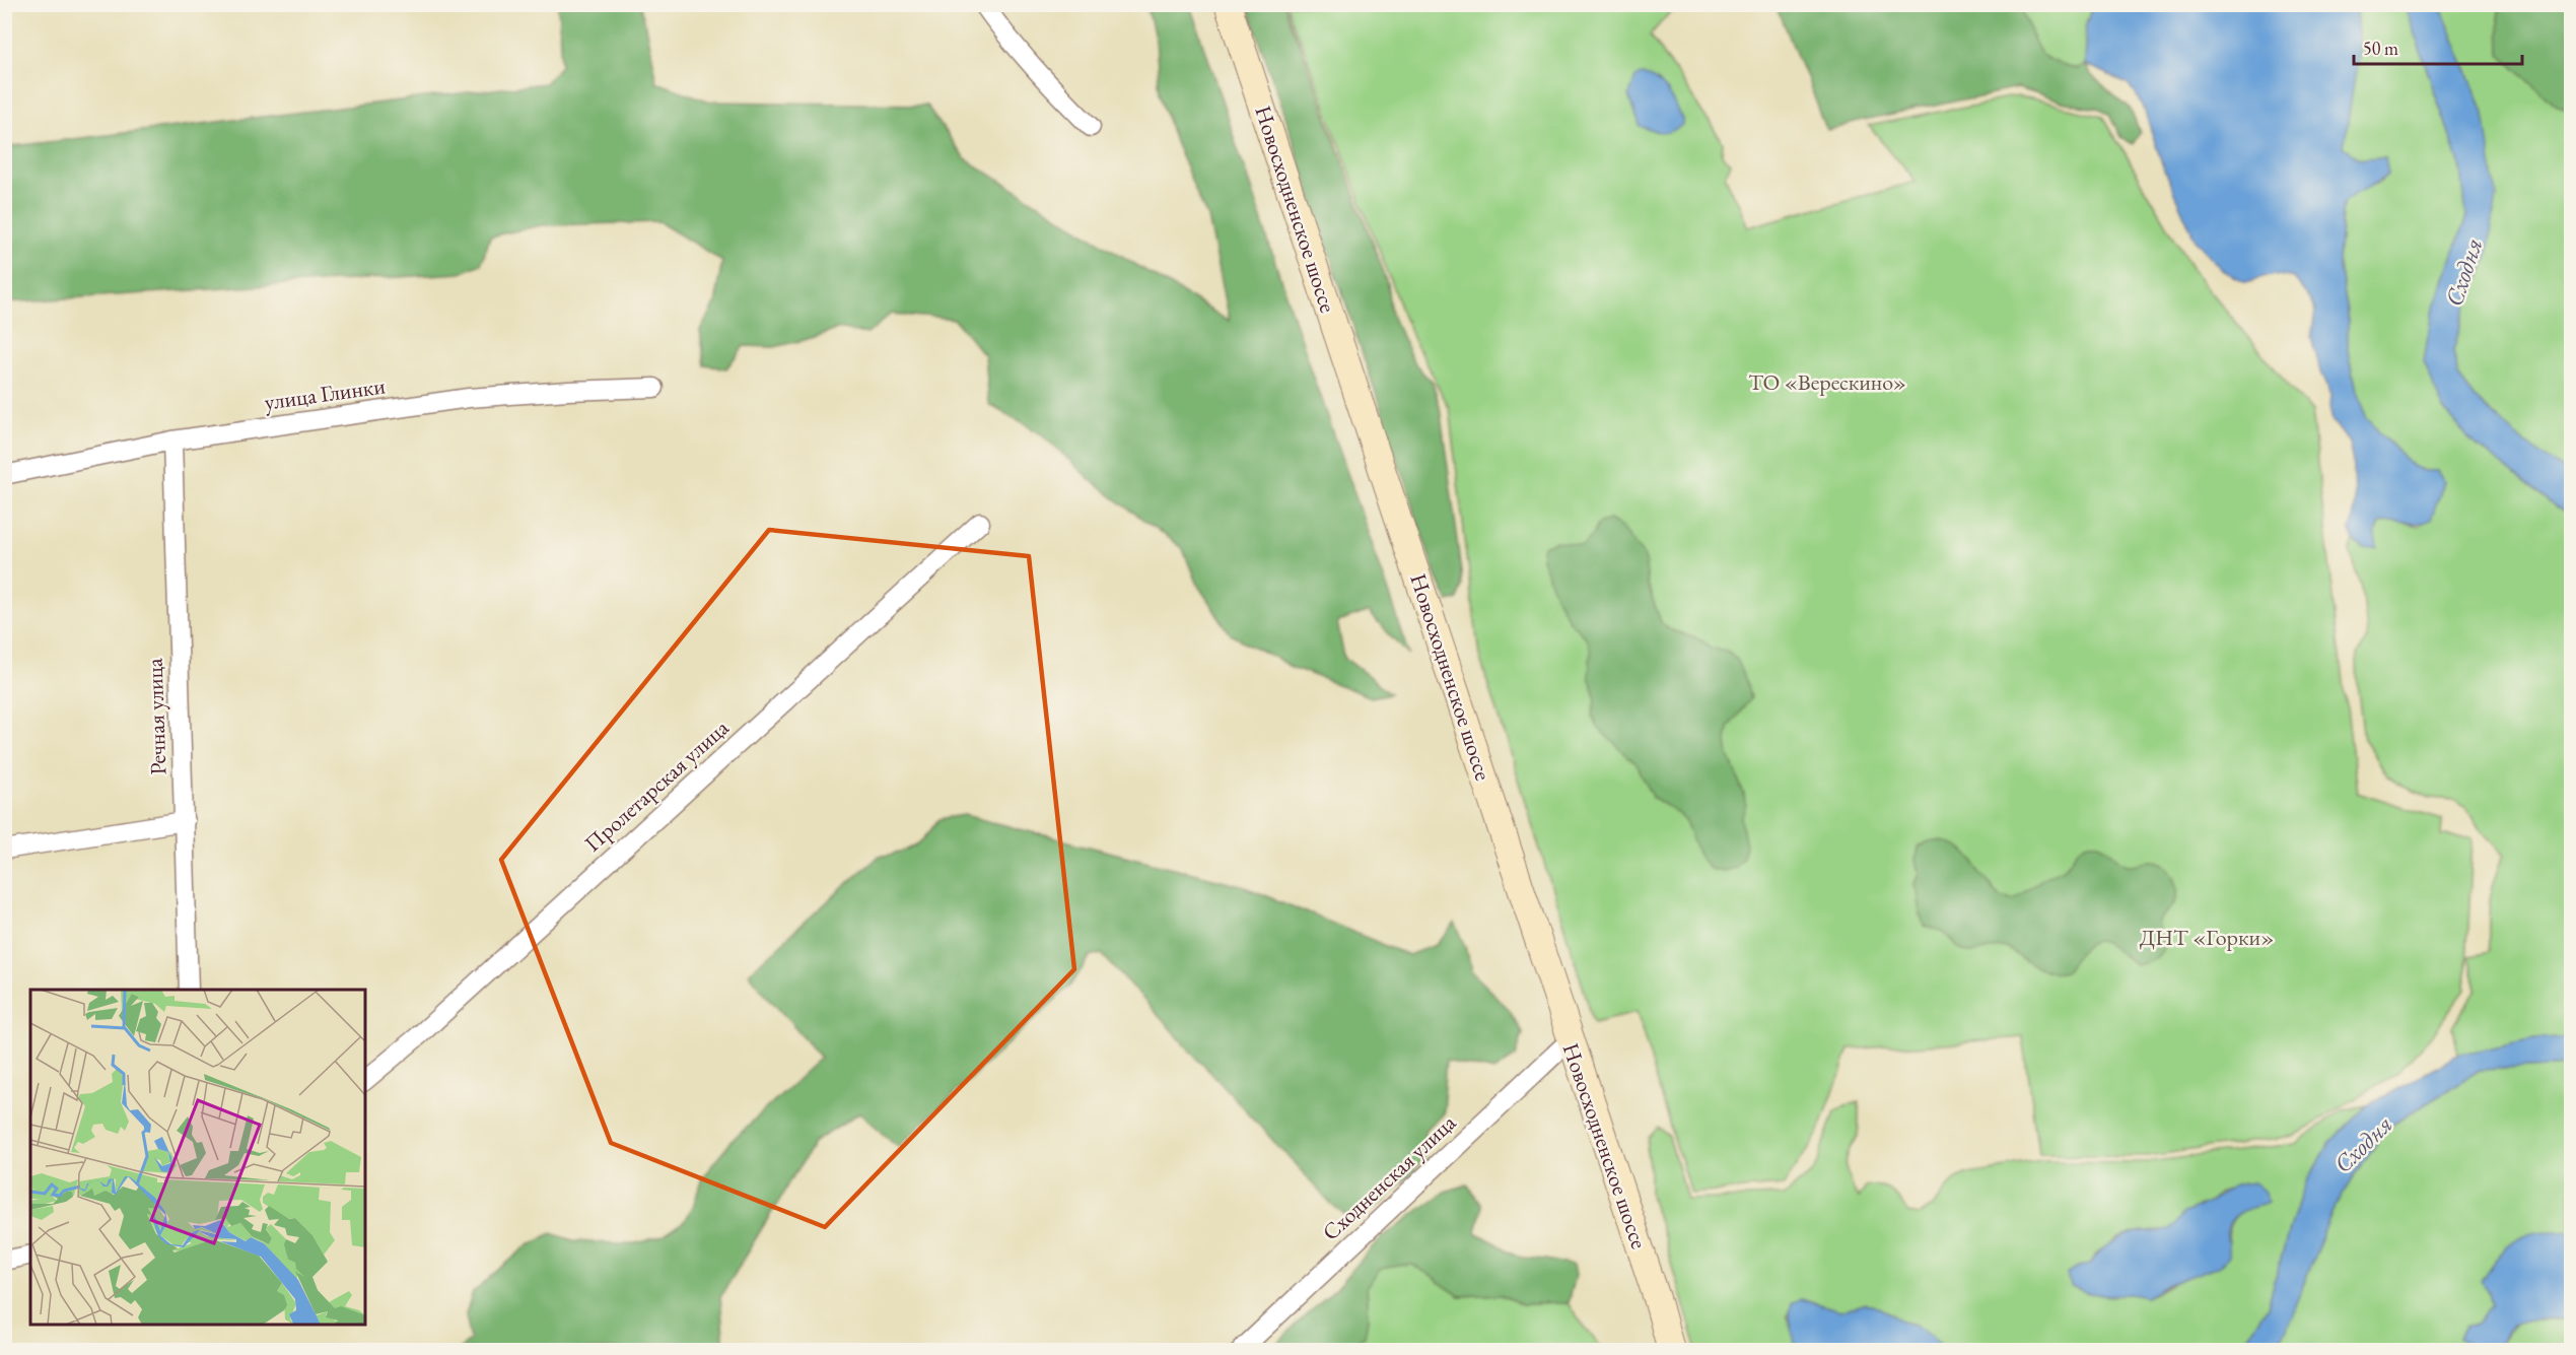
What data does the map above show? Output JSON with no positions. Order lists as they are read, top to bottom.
{
  "streets": {
    "main road": ["Новосходненское шоссе"],
    "street": [
      "улица Глинки",
      "Речная улица",
      "Пролетарская улица",
      "Сходненская улица"
    ]
  },
  "crossings": [
    ["Новосходненское шоссе", "Сходненская улица"],
    ["улица Глинки", "Речная улица"]
  ],
  "water": ["Сходня"],
  "parks": ["ТО «Верескино»", "ДНТ «Горки»"],
  "scale_bar": "50 m"
}
